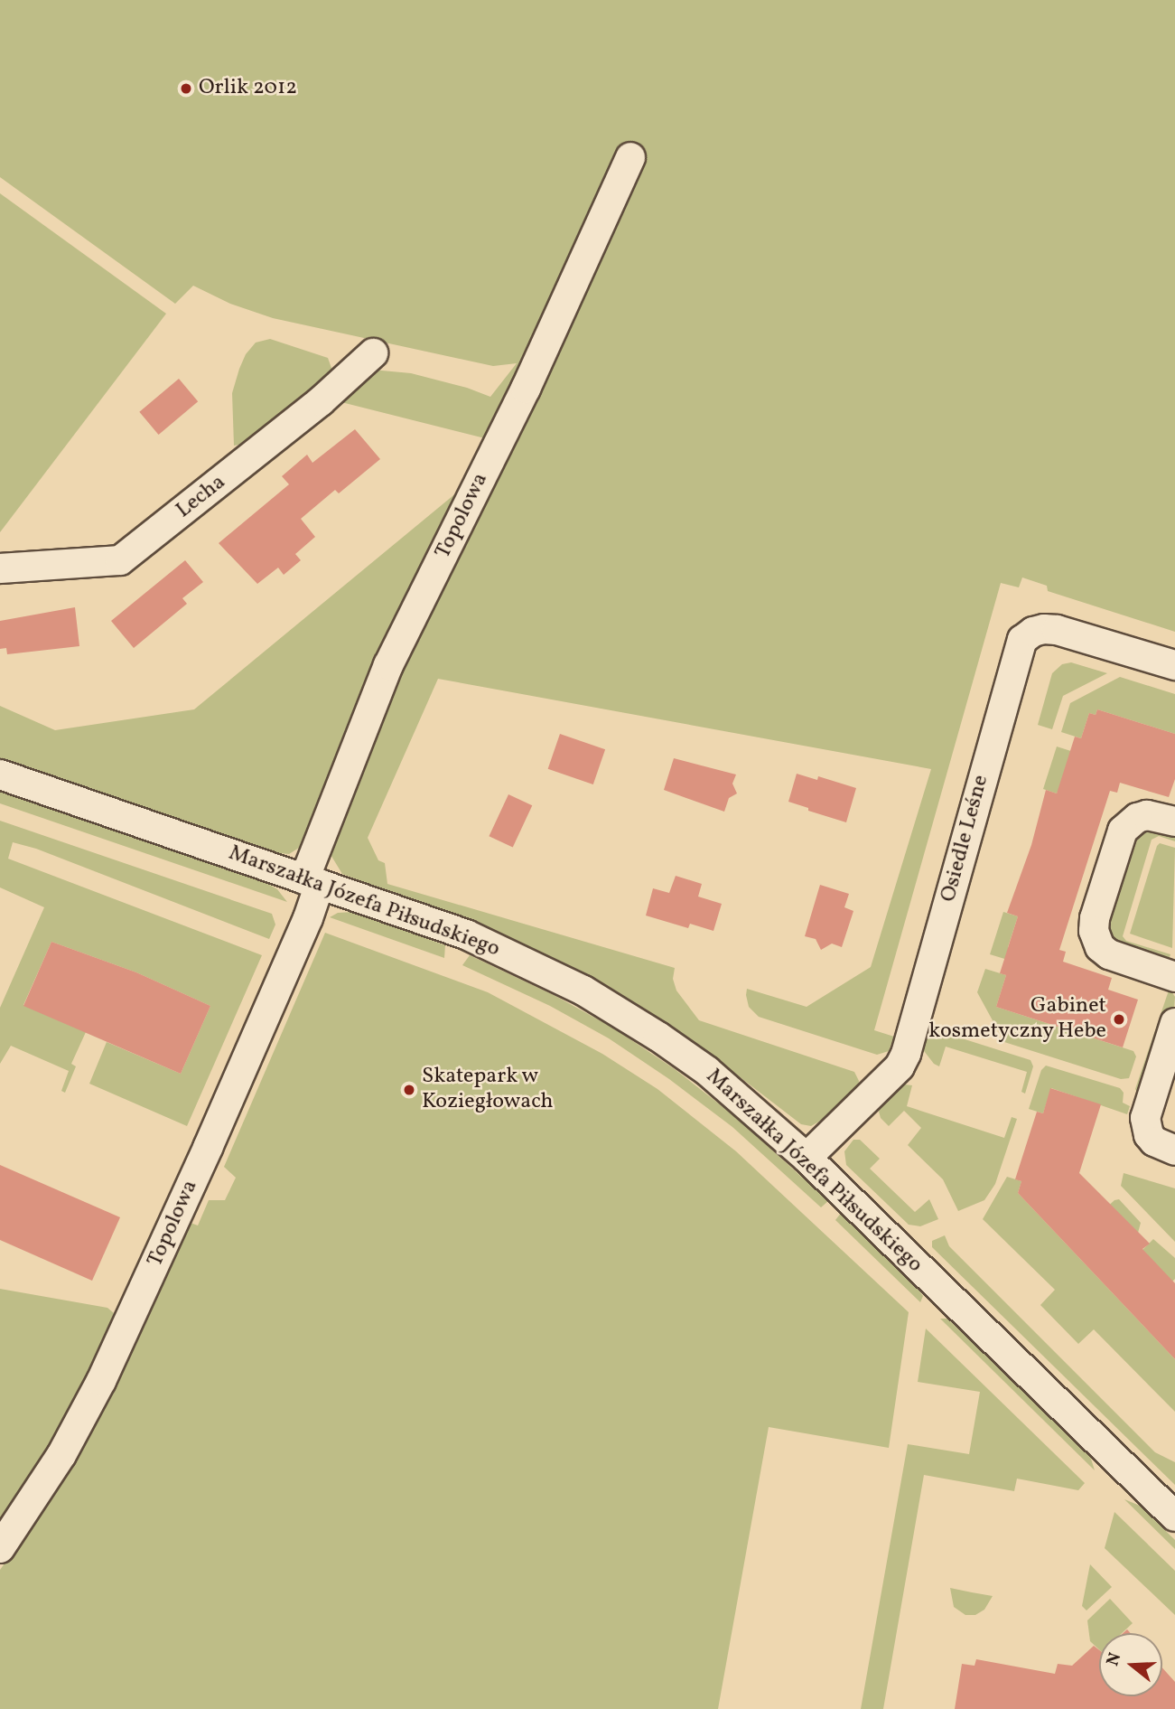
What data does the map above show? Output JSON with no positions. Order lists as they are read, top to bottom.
{
  "streets": {
    "street": [
      "Lecha",
      "Topolowa",
      "Osiedle Leśne",
      "Marszałka Józefa Piłsudskiego"
    ]
  },
  "crossings": [
    ["Topolowa", "Marszałka Józefa Piłsudskiego"],
    ["Osiedle Leśne", "Marszałka Józefa Piłsudskiego"]
  ],
  "places": ["Orlik 2012", "Gabinet kosmetyczny Hebe", "Skatepark w Koziegłowach"],
  "north": "left"
}
